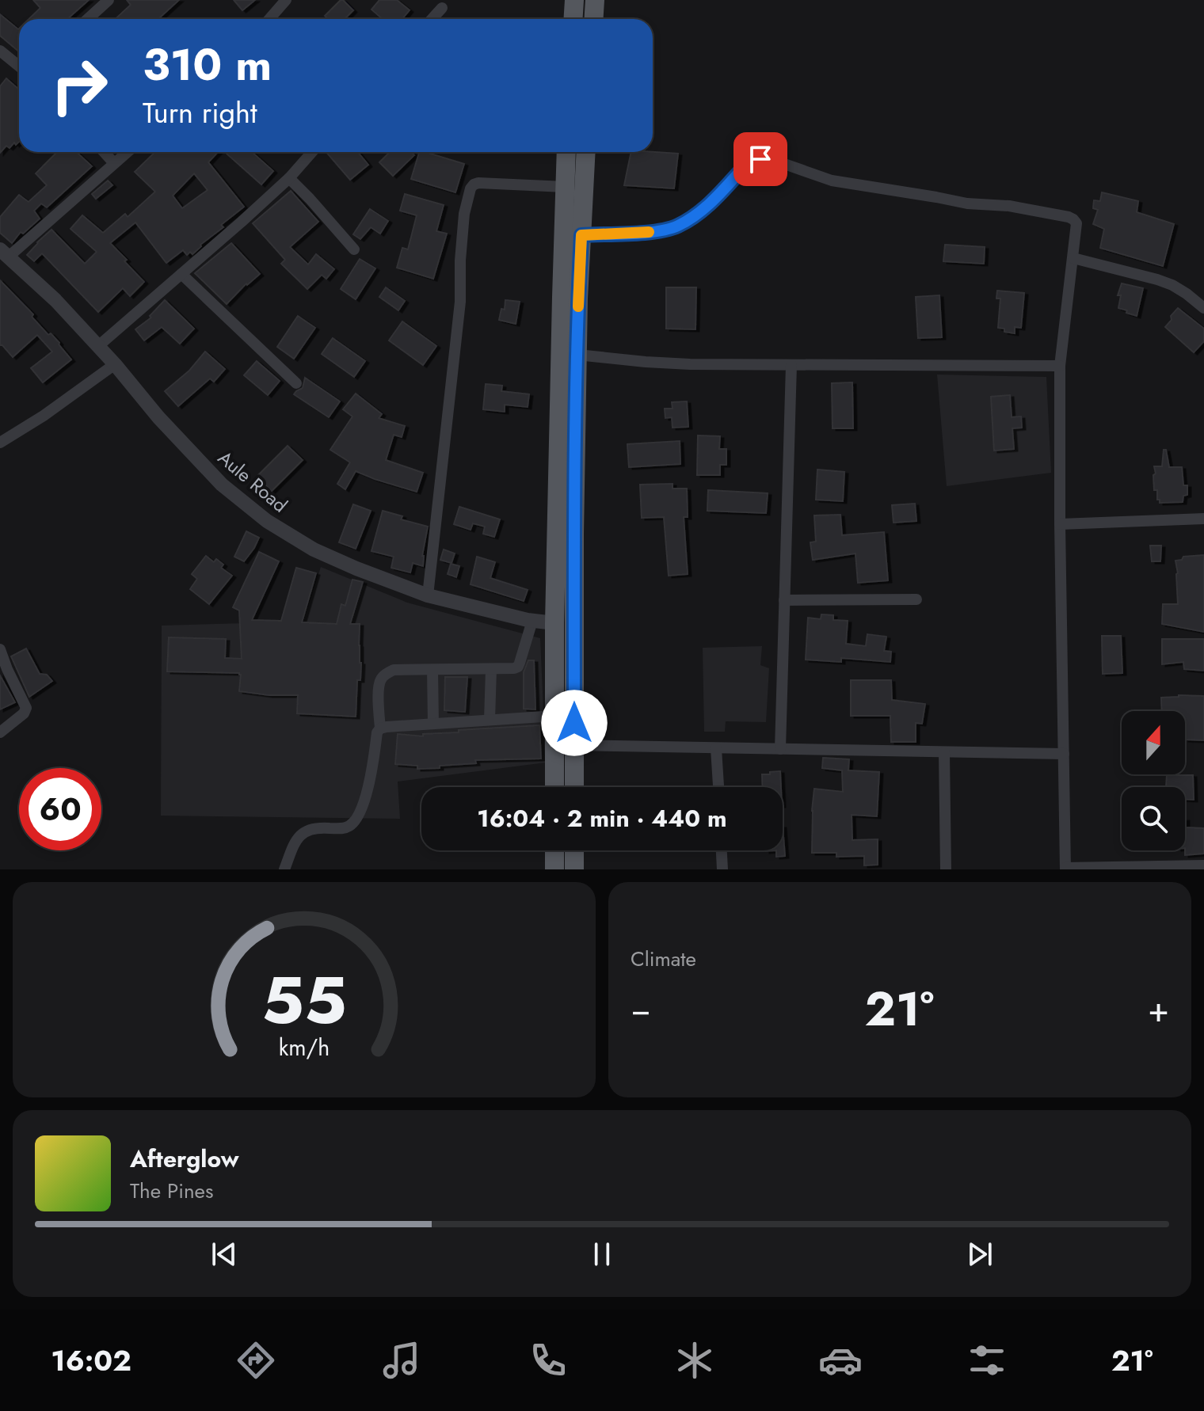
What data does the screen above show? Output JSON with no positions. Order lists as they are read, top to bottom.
{
  "streets": {
    "street": ["Aule Road"]
  },
  "north": "top",
  "page": {
    "turn": ["310 m", "Turn right"],
    "limit": "60",
    "trip": "16:04 · 2 min · 440 m",
    "tile": "Climate",
    "heat": ["−", "21°", "+"],
    "song": ["Afterglow", "The Pines"],
    "tabs": ["16:02", "21°"],
    "gauge": ["55", "km/h"]
  }
}
